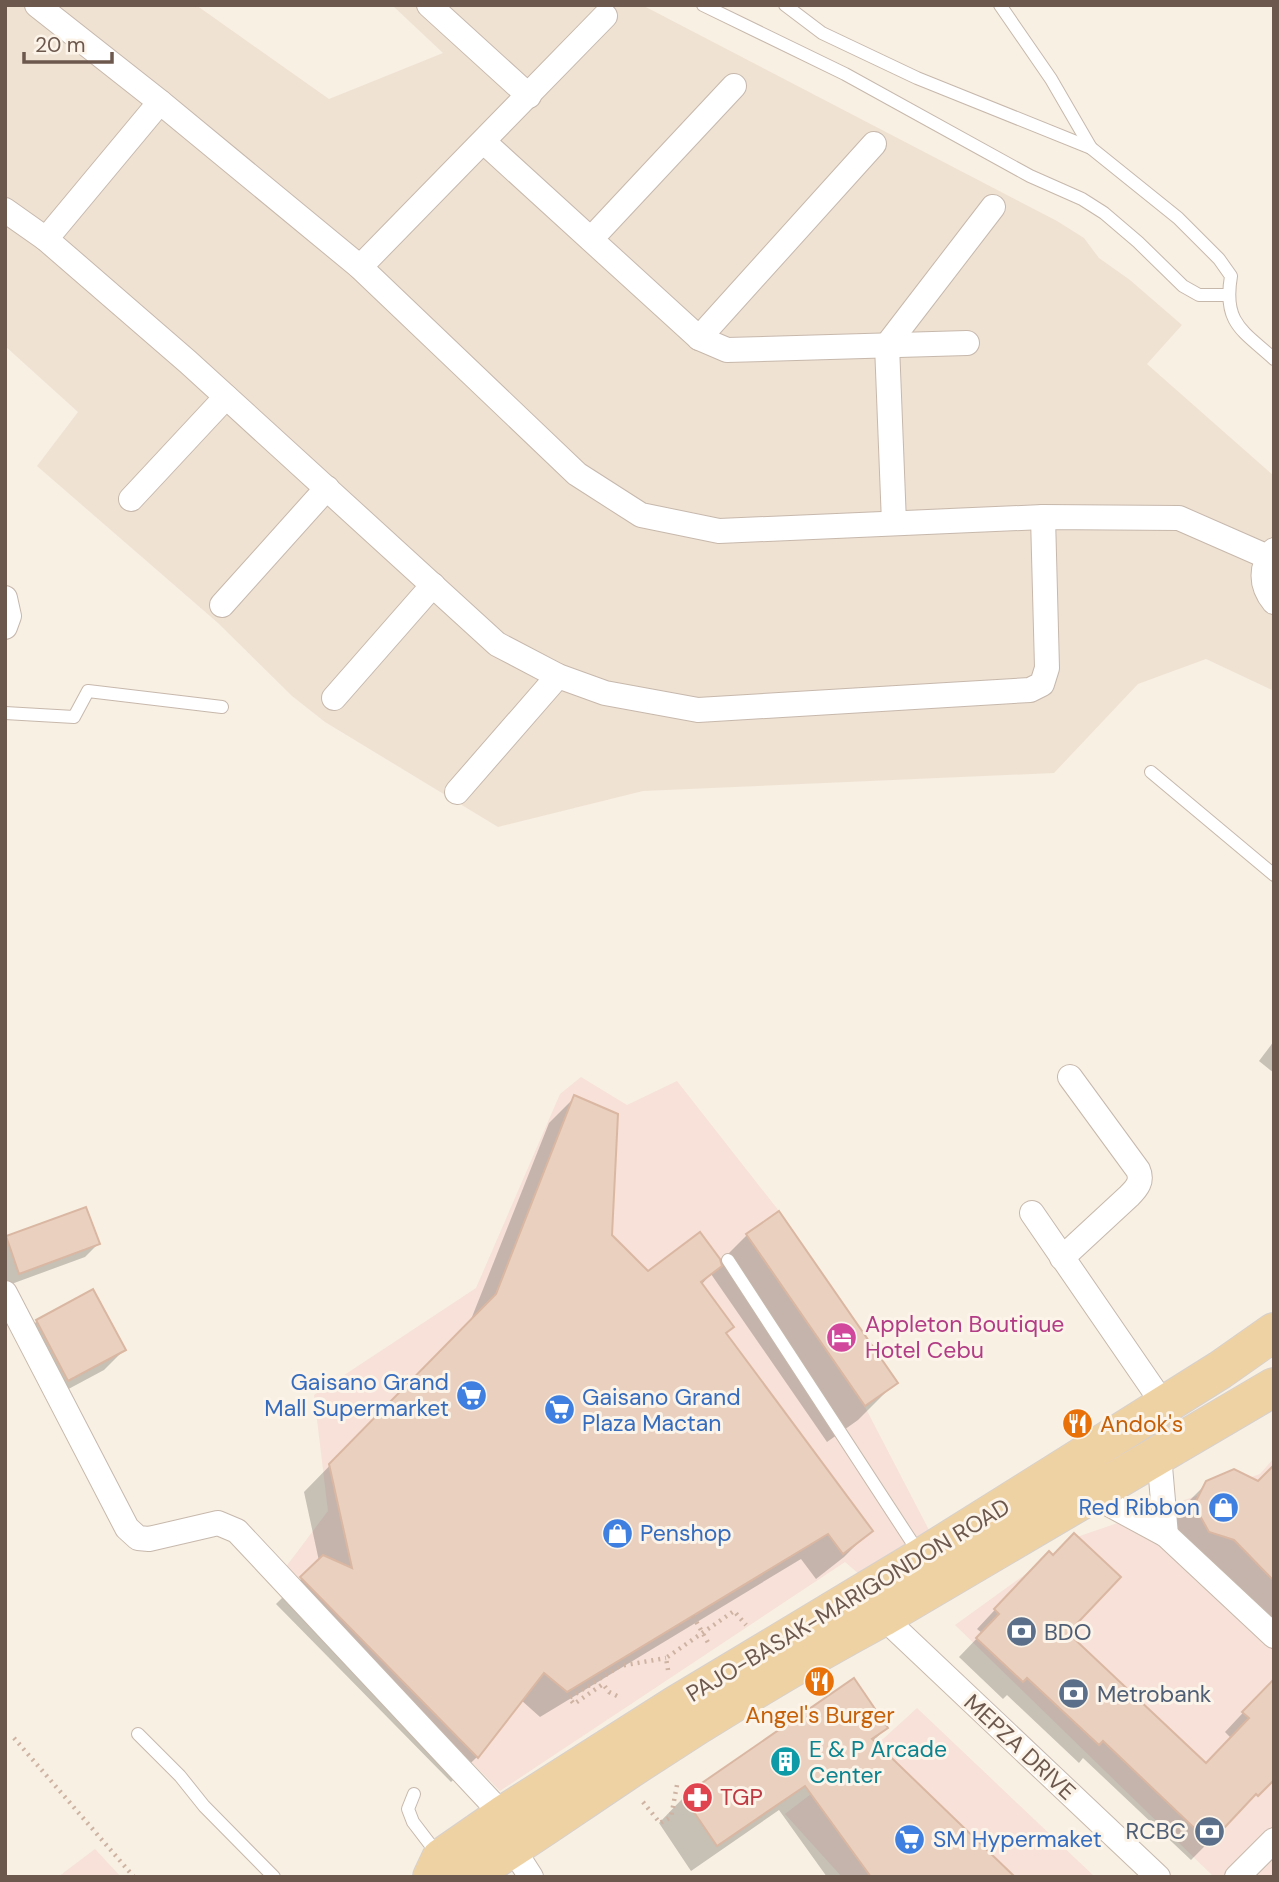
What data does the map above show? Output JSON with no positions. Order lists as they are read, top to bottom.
{
  "streets": {
    "main road": ["PAJO-BASAK-MARIGONDON ROAD"],
    "street": ["MEPZA DRIVE"]
  },
  "crossings": [
    ["PAJO-BASAK-MARIGONDON ROAD", "MEPZA DRIVE"]
  ],
  "places": {
    "hotel": ["Appleton Boutique Hotel Cebu"],
    "supermarket": ["Gaisano Grand Mall Supermarket", "Gaisano Grand Plaza Mactan", "SM Hypermaket"],
    "restaurant": ["Andok's", "Angel's Burger"],
    "shop": ["Red Ribbon", "Penshop"],
    "bank": ["BDO", "Metrobank", "RCBC"],
    "building": ["E & P Arcade Center"],
    "pharmacy": ["TGP"]
  },
  "scale_bar": "20 m"
}
